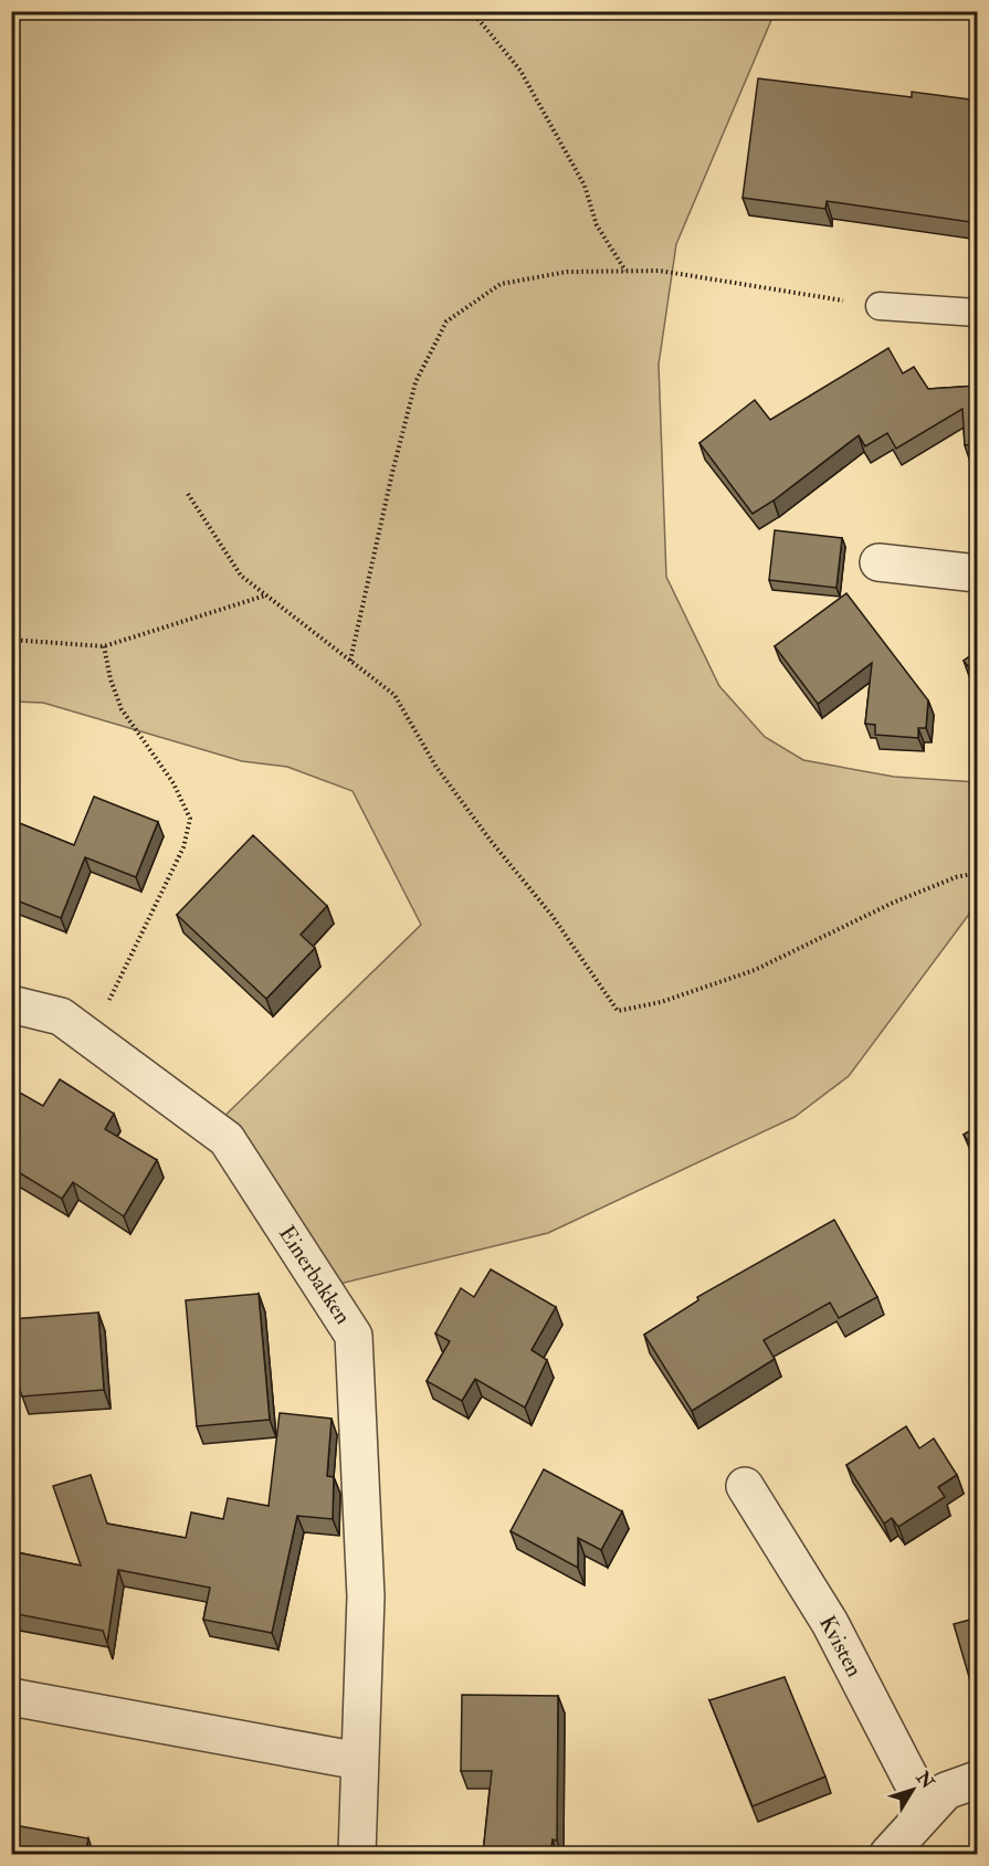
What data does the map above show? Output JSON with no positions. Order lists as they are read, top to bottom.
{
  "streets": {
    "street": ["Einerbakken", "Kvisten"]
  },
  "north": "top right"
}
